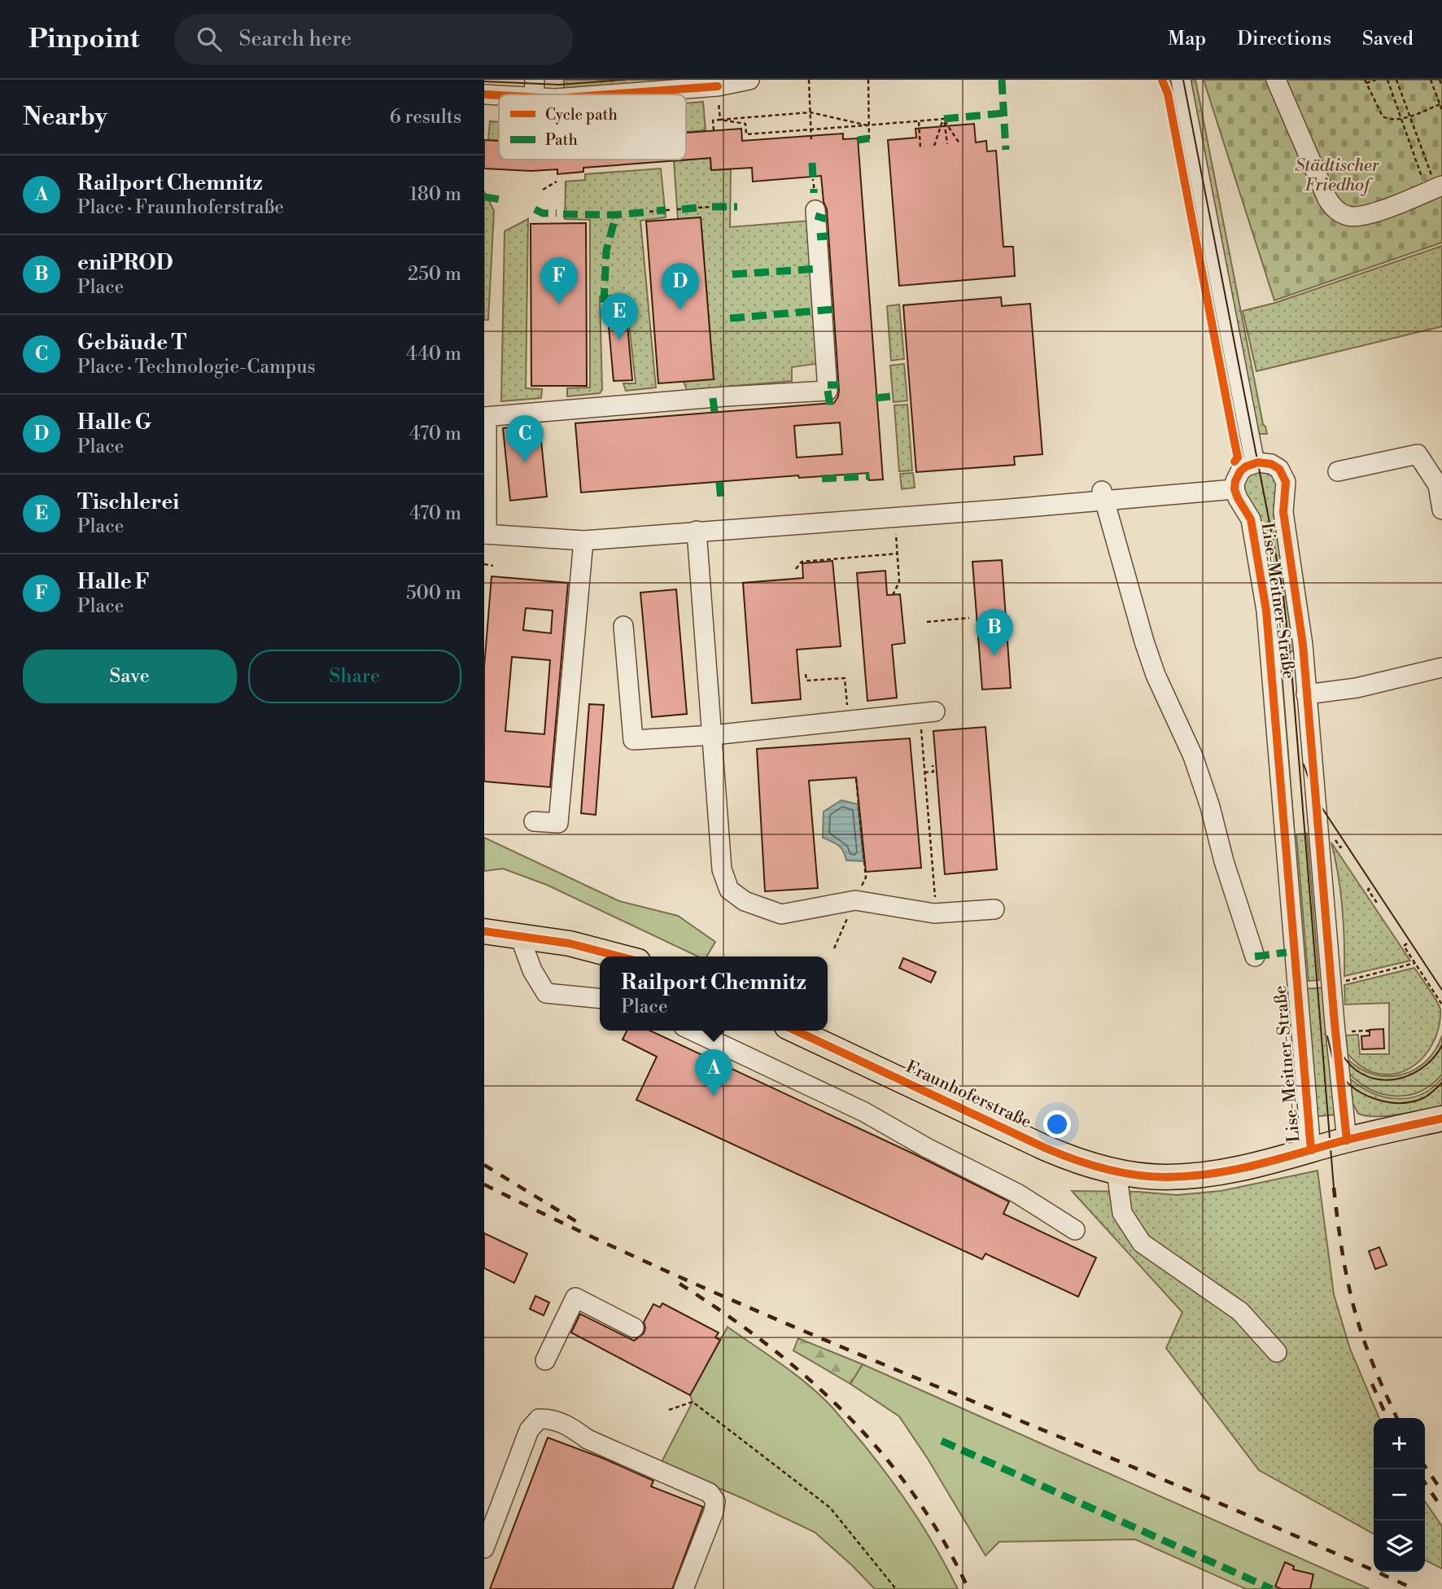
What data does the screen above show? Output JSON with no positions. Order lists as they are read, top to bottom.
{
  "streets": {
    "main road": ["Fraunhoferstraße"],
    "street": ["Lise-Meitner-Straße"]
  },
  "crossings": [
    ["Lise-Meitner-Straße", "Fraunhoferstraße"]
  ],
  "parks": ["Städtischer Friedhof"],
  "legend": ["Cycle path", "Path"],
  "page": {
    "header": "Pinpoint",
    "search": "Search here",
    "nav": ["Map", "Directions", "Saved"],
    "heading": ["Nearby", "6 results"],
    "list": [
      {
        "mark": "A",
        "name": "Railport Chemnitz",
        "note": "Place · Fraunhoferstraße",
        "value": "180 m"
      },
      {
        "mark": "B",
        "name": "eniPROD",
        "note": "Place",
        "value": "250 m"
      },
      {
        "mark": "C",
        "name": "Gebäude T",
        "note": "Place · Technologie-Campus",
        "value": "440 m"
      },
      {
        "mark": "D",
        "name": "Halle G",
        "note": "Place",
        "value": "470 m"
      },
      {
        "mark": "E",
        "name": "Tischlerei",
        "note": "Place",
        "value": "470 m"
      },
      {
        "mark": "F",
        "name": "Halle F",
        "note": "Place",
        "value": "500 m"
      }
    ],
    "pins": [
      "F",
      "D",
      "E",
      "C",
      "B",
      "A"
    ],
    "buttons": ["Save", "Share"],
    "popup": ["Railport Chemnitz", "Place"],
    "map_buttons": ["+", "−"]
  }
}
